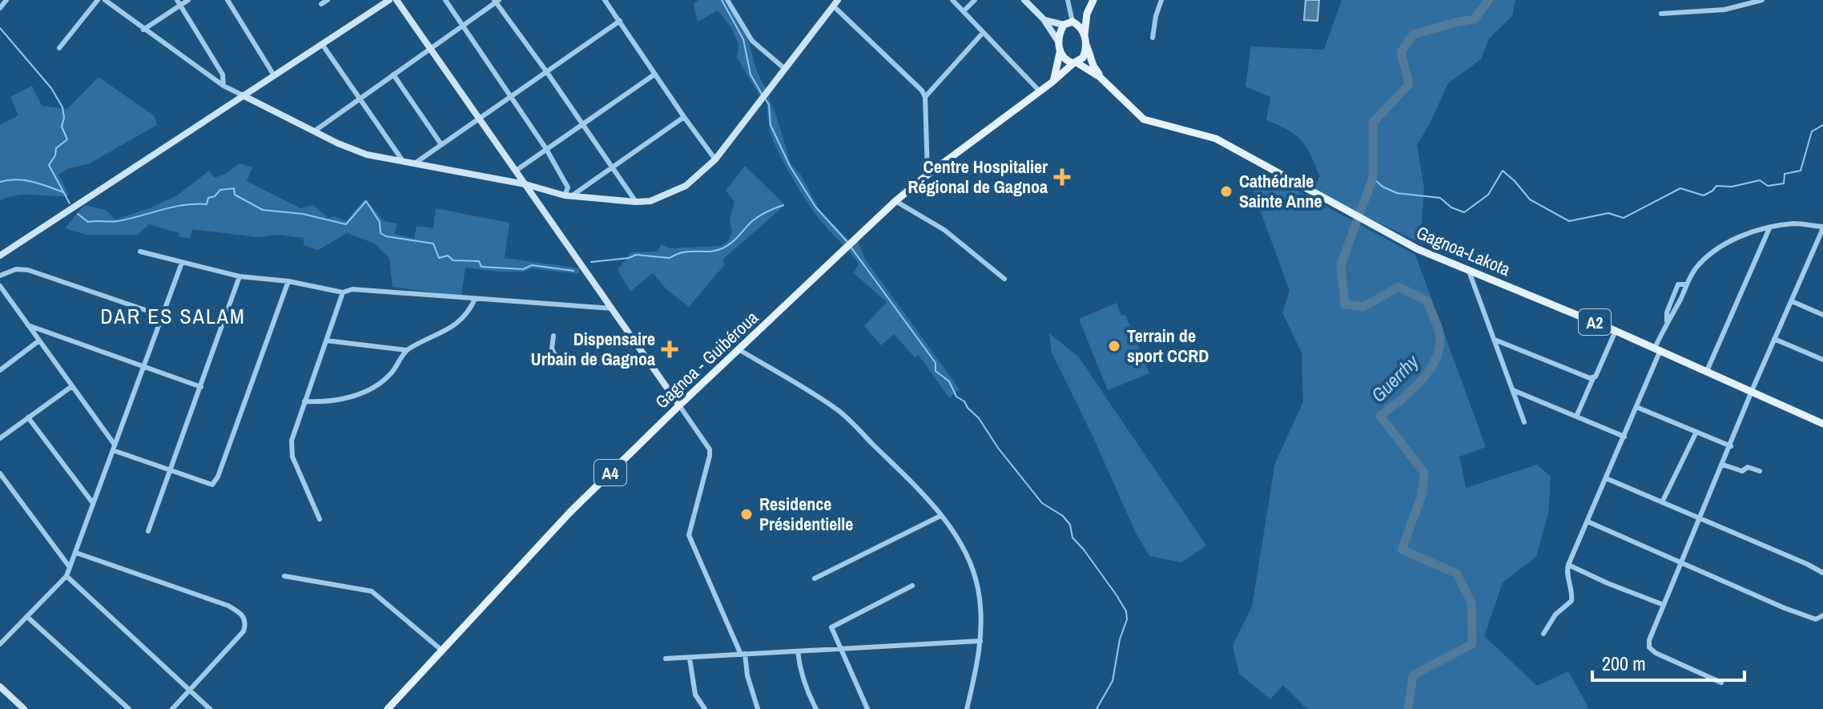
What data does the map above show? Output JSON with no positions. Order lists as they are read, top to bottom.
{
  "streets": {
    "main road": [
      "Gagnoa-Lakota",
      "A2",
      "Gagnoa - Guibéroua",
      "A4"
    ]
  },
  "crossings": [
    ["Gagnoa-Lakota", "Gagnoa - Guibéroua"]
  ],
  "districts": ["DAR ES SALAM"],
  "water": ["Guerrhy"],
  "places": {
    "health": ["Centre Hospitalier Régional de Gagnoa", "Dispensaire Urbain de Gagnoa"],
    "other": ["Cathédrale Sainte Anne", "Terrain de sport CCRD", "Residence Présidentielle"]
  },
  "scale_bar": "200 m"
}
